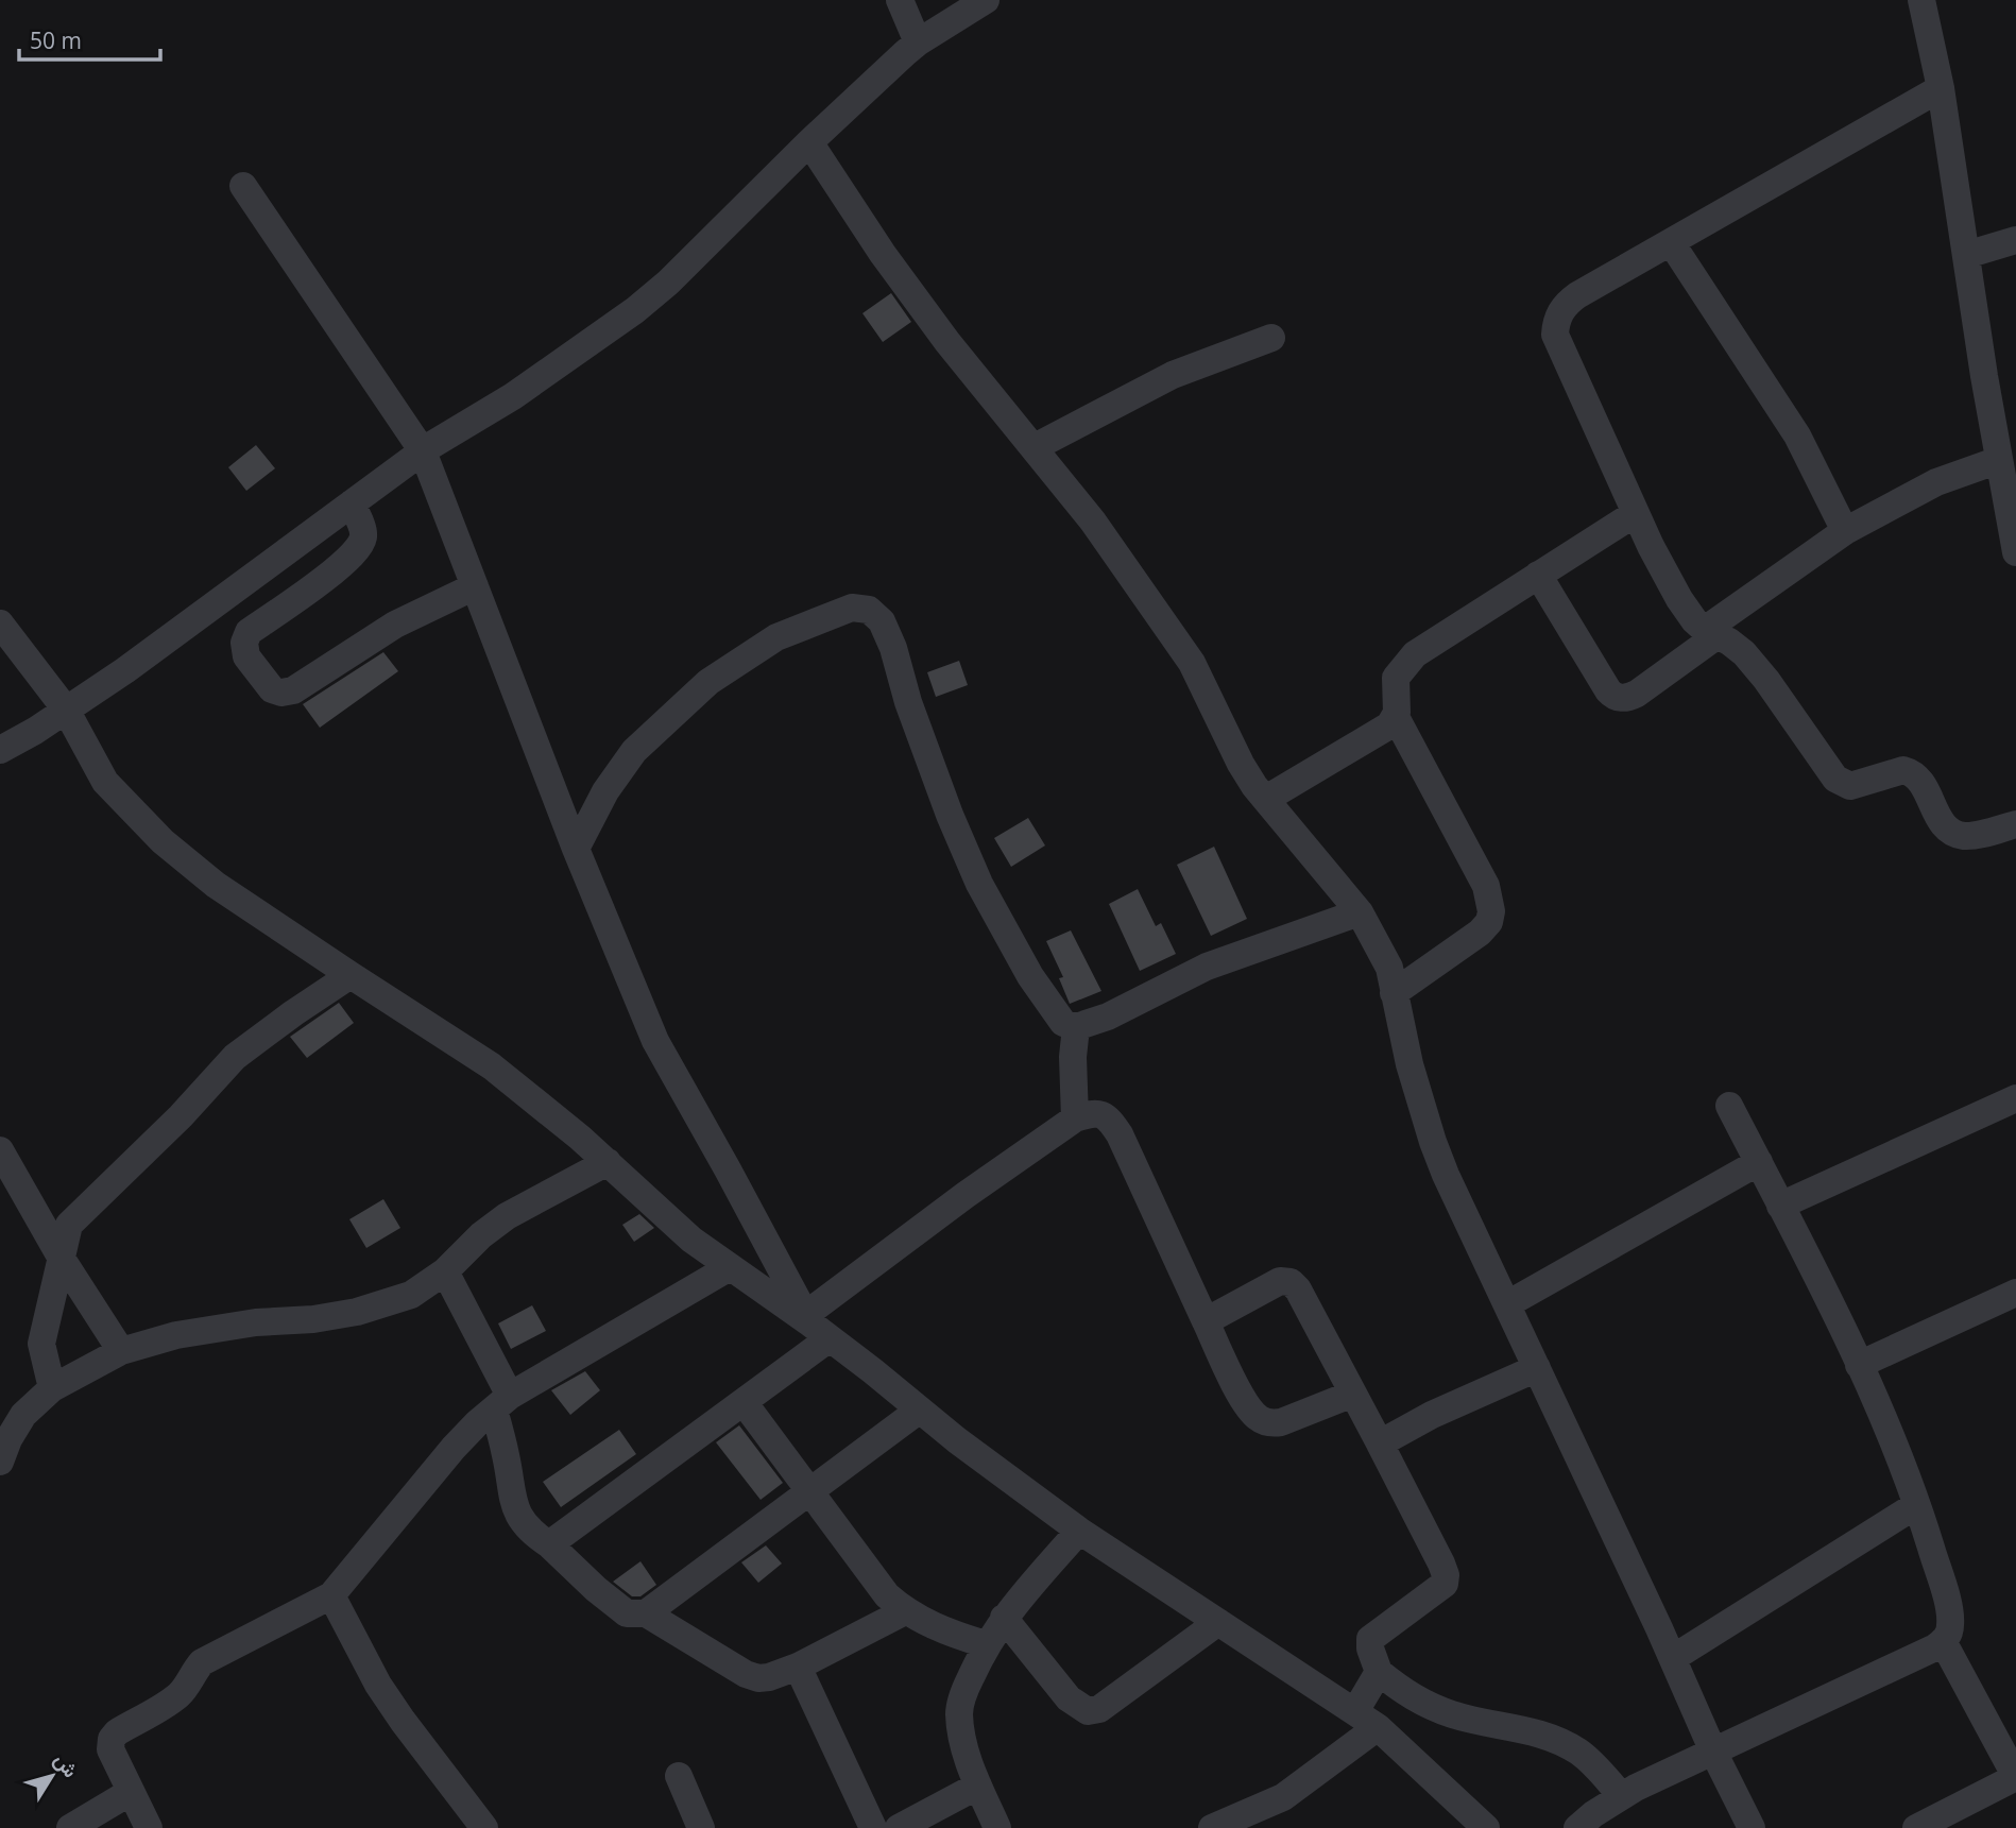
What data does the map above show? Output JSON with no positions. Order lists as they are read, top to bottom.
{
  "scale_bar": "50 m",
  "north": "top right"
}
